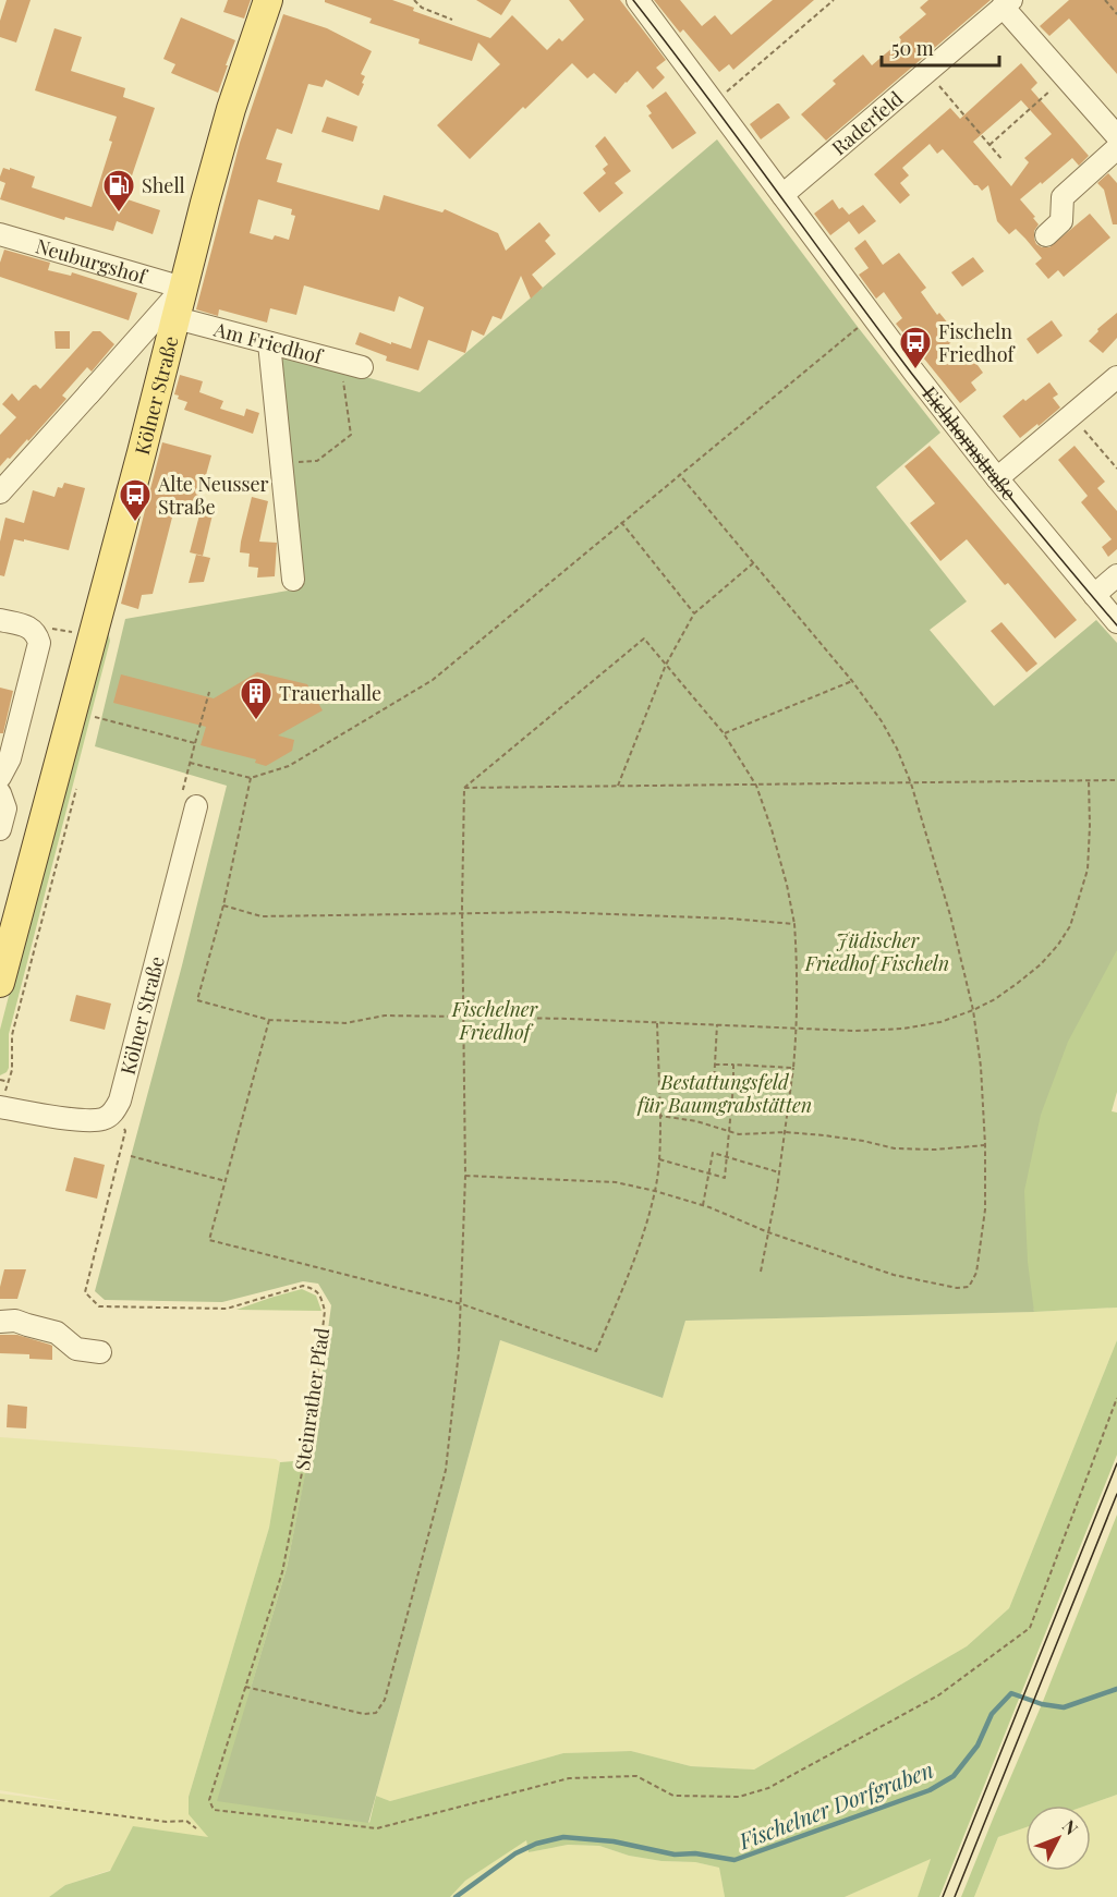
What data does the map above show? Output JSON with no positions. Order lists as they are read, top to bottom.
{
  "streets": {
    "main road": ["Kölner Straße"],
    "street": [
      "Raderfeld",
      "Neuburgshof",
      "Am Friedhof",
      "Eichhornstraße"
    ],
    "path": ["Steinrather Pfad"]
  },
  "crossings": [
    ["Raderfeld", "Eichhornstraße"],
    ["Neuburgshof", "Kölner Straße"],
    ["Am Friedhof", "Kölner Straße"],
    ["Kölner Straße", "Steinrather Pfad"]
  ],
  "water": ["Fischelner Dorfgraben"],
  "parks": ["Jüdischer Friedhof Fischeln", "Fischelner Friedhof", "Bestattungsfeld für Baumgrabstätten"],
  "places": {
    "fuel station": ["Shell"],
    "bus stop": ["Fischeln Friedhof", "Alte Neusser Straße"],
    "building": ["Trauerhalle"]
  },
  "scale_bar": "50 m",
  "north": "top right"
}
